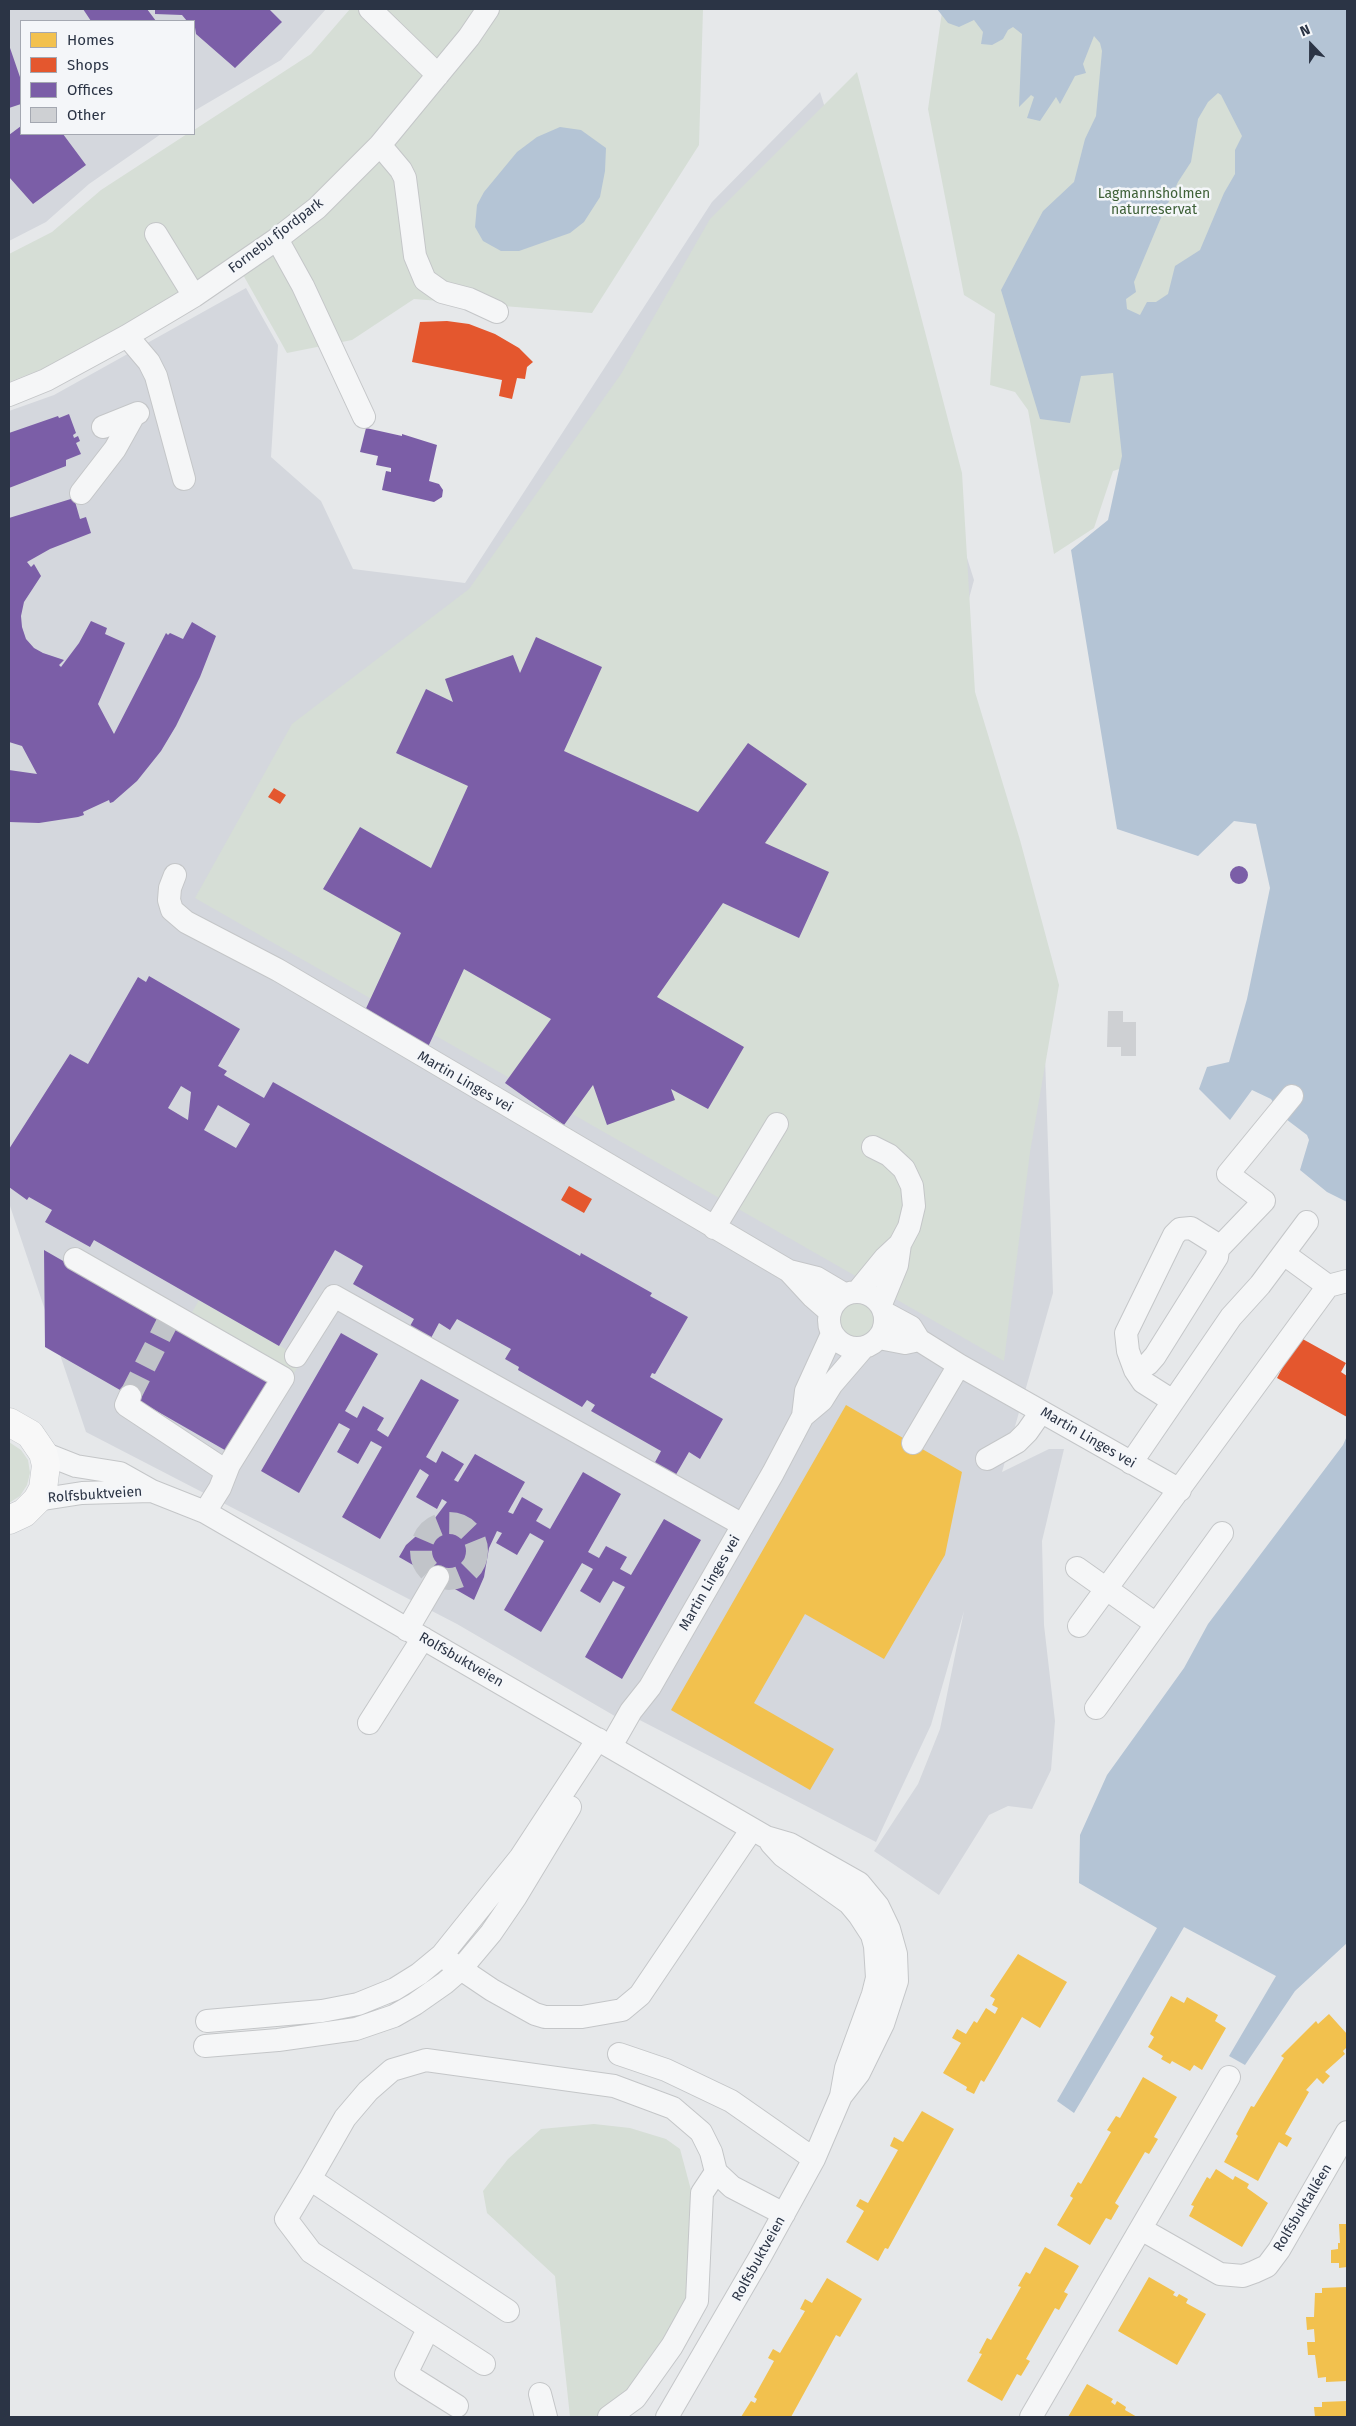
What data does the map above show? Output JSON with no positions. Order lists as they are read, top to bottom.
{
  "streets": {
    "street": [
      "Fornebu fjordpark",
      "Martin Linges vei",
      "Rolfsbuktveien",
      "Rolfsbuktalléen"
    ]
  },
  "crossings": [
    ["Martin Linges vei", "Rolfsbuktveien"]
  ],
  "parks": ["Lagmannsholmen naturreservat"],
  "legend": [
    "Homes",
    "Shops",
    "Offices",
    "Other"
  ],
  "north": "top"
}
